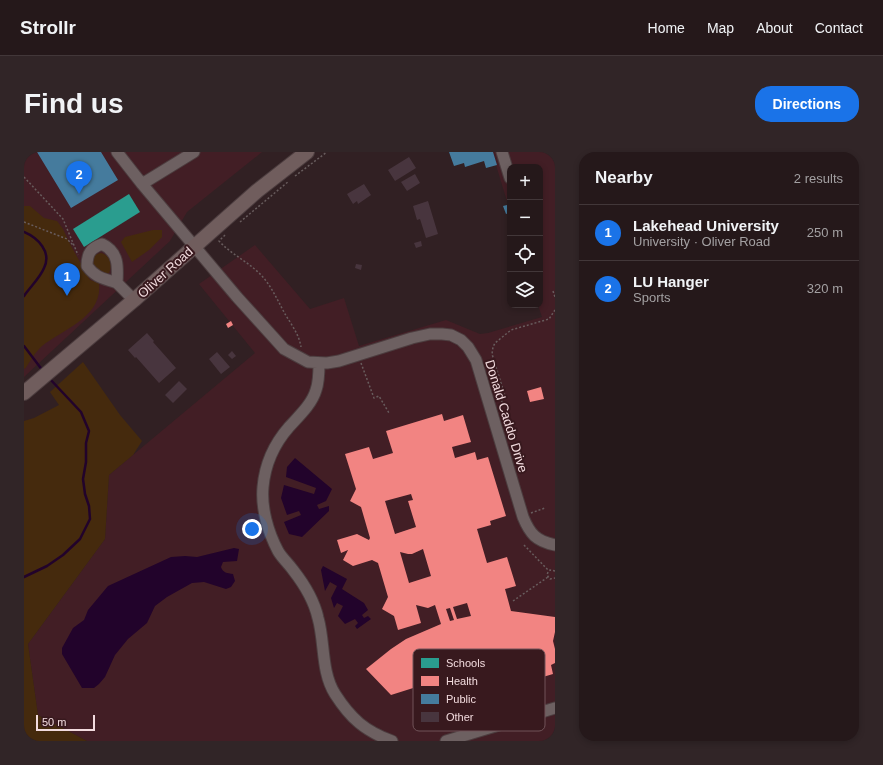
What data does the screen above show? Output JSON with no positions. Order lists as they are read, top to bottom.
{
  "streets": {
    "main road": ["Oliver Road"],
    "street": ["Donald Caddo Drive"]
  },
  "crossings": [
    ["Oliver Road", "Donald Caddo Drive"]
  ],
  "legend": [
    "Schools",
    "Health",
    "Public",
    "Other"
  ],
  "scale_bar": "50 m",
  "page": {
    "header": "Strollr",
    "nav": [
      "Home",
      "Map",
      "About",
      "Contact"
    ],
    "buttons": "Directions",
    "title": "Find us",
    "heading": ["Nearby", "2 results"],
    "pins": ["2", "1"],
    "map_buttons": ["+", "−"],
    "list": [
      {
        "mark": "1",
        "name": "Lakehead University",
        "note": "University · Oliver Road",
        "value": "250 m"
      },
      {
        "mark": "2",
        "name": "LU Hanger",
        "note": "Sports",
        "value": "320 m"
      }
    ],
    "scale": "50 m"
  }
}
